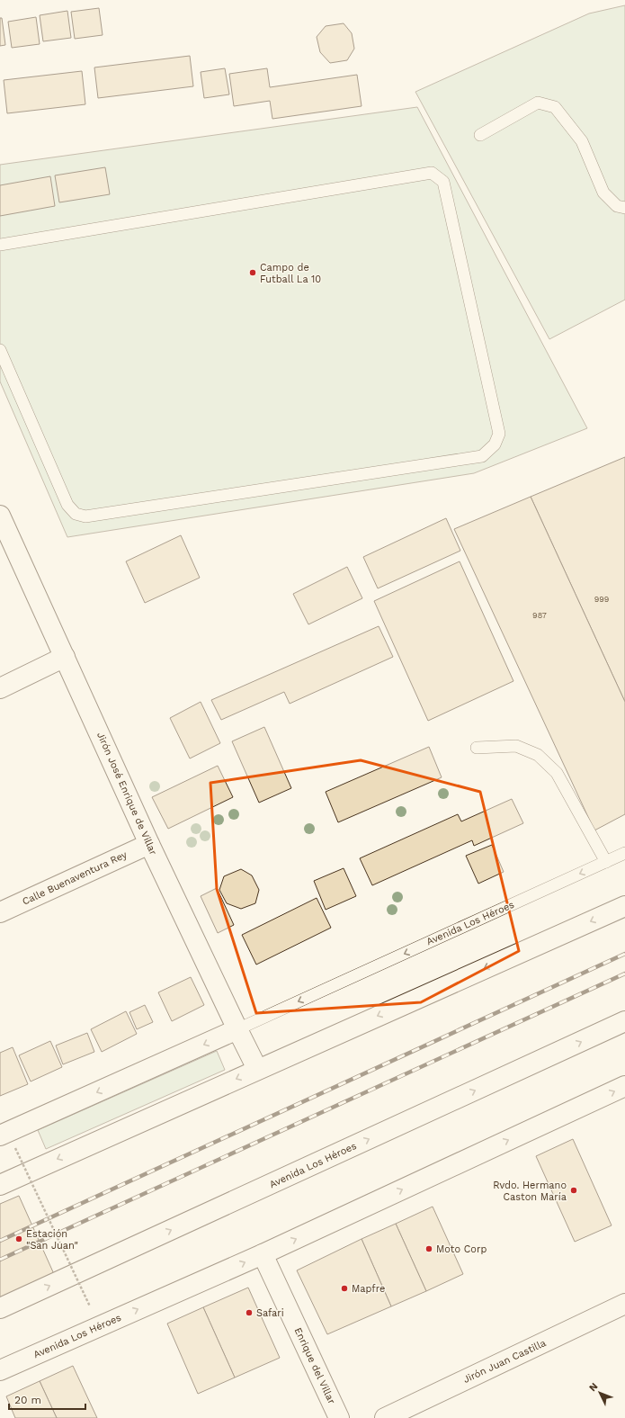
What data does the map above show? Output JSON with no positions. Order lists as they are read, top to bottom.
{
  "streets": {
    "street": [
      "Jirón José Enrique de Villar",
      "Calle Buenaventura Rey",
      "Avenida Los Héroes",
      "Jirón Juan Castilla",
      "Enrique del Villar"
    ]
  },
  "crossings": [
    ["Jirón José Enrique de Villar", "Calle Buenaventura Rey"],
    ["Jirón José Enrique de Villar", "Avenida Los Héroes"],
    ["Avenida Los Héroes", "Enrique del Villar"]
  ],
  "places": [
    "Campo de Futball La 10",
    "Rvdo. Hermano Caston María",
    "Estación \"San Juan\"",
    "Moto Corp",
    "Mapfre",
    "Safari"
  ],
  "house_numbers": ["999", "987"],
  "scale_bar": "20 m",
  "north": "top left"
}
